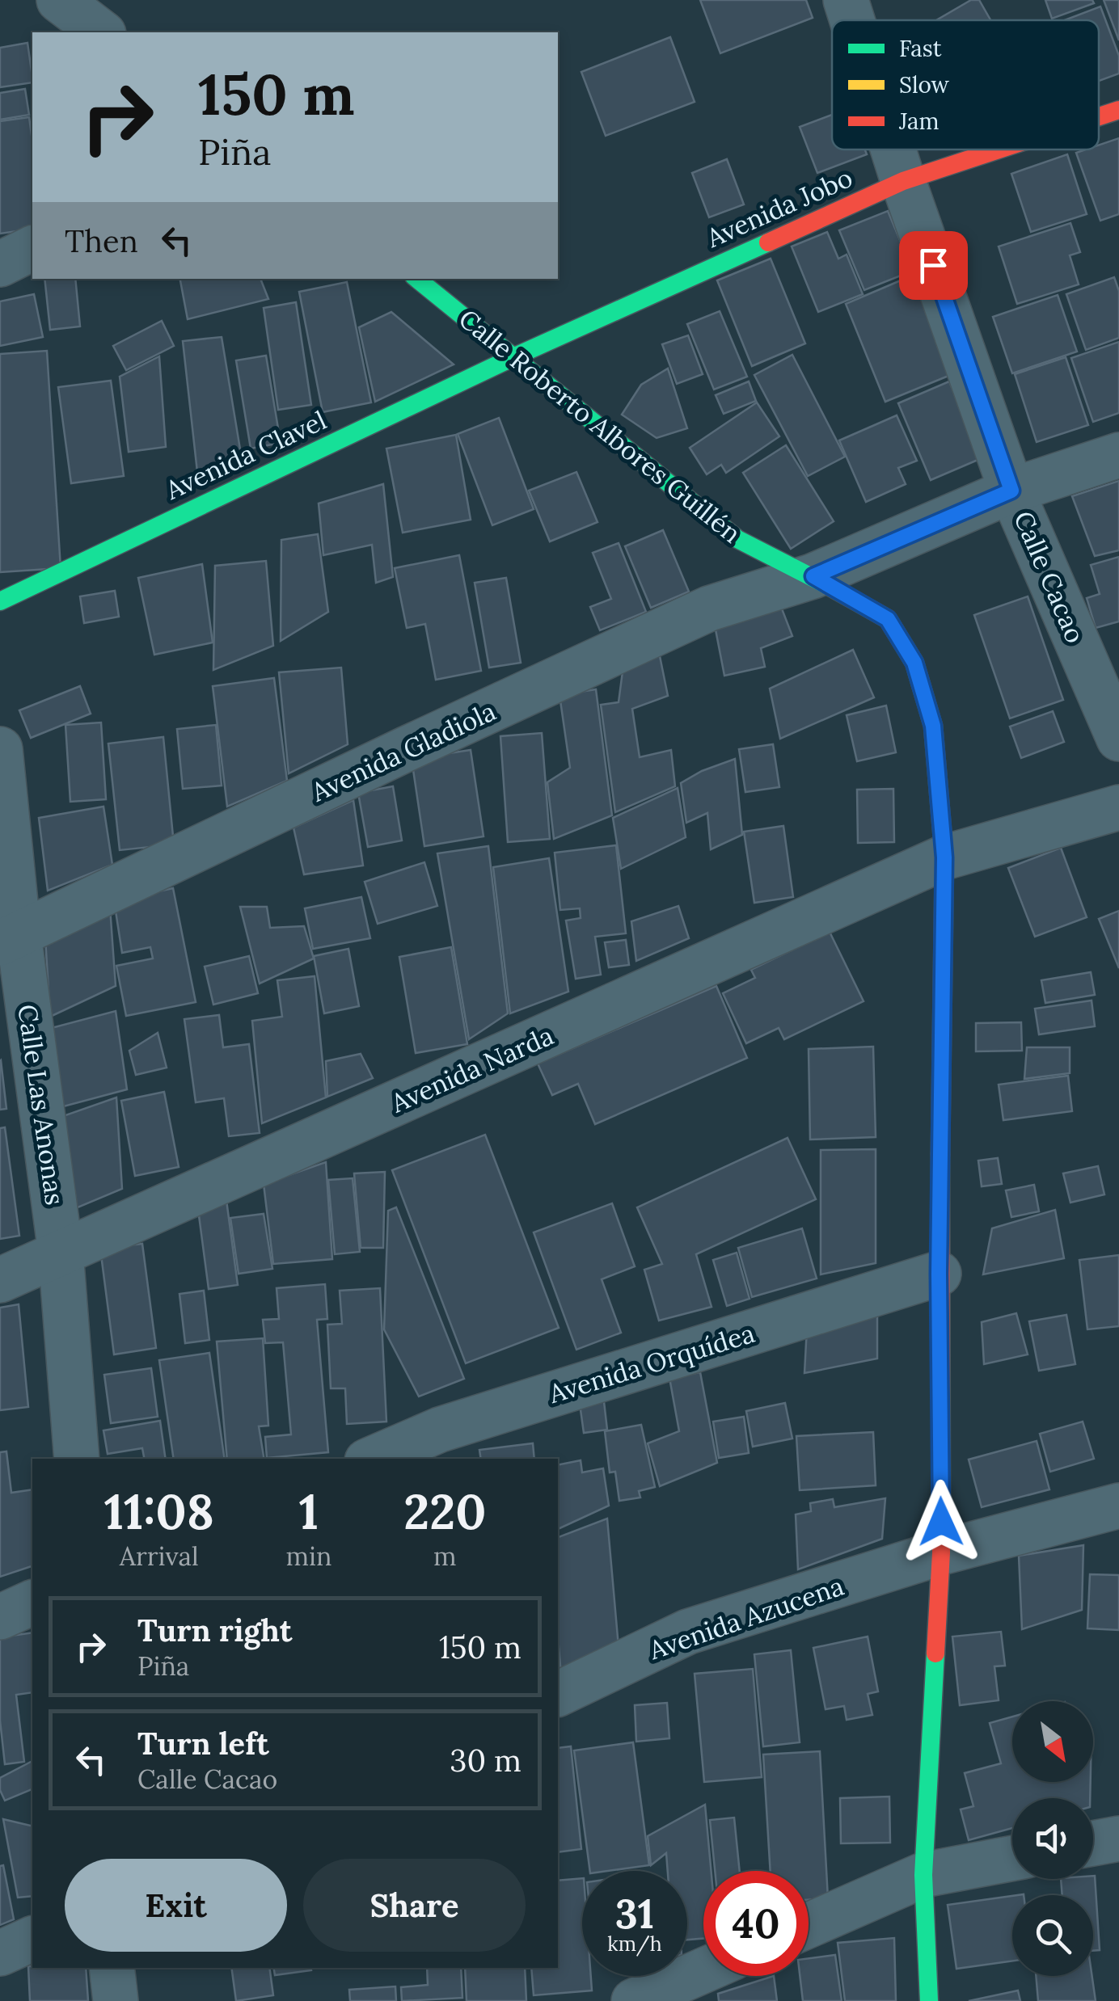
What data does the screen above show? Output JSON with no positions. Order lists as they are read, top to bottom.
{
  "streets": {
    "street": [
      "Avenida Jobo",
      "Calle Roberto Albores Guillén",
      "Avenida Clavel",
      "Calle Cacao",
      "Avenida Gladiola",
      "Avenida Narda",
      "Calle Las Anonas",
      "Avenida Orquídea",
      "Avenida Azucena"
    ]
  },
  "crossings": [
    ["Avenida Jobo", "Calle Roberto Albores Guillén"],
    ["Avenida Jobo", "Avenida Clavel"],
    ["Avenida Jobo", "Calle Cacao"],
    ["Calle Roberto Albores Guillén", "Avenida Clavel"],
    ["Calle Roberto Albores Guillén", "Avenida Gladiola"],
    ["Calle Roberto Albores Guillén", "Avenida Narda"],
    ["Calle Roberto Albores Guillén", "Avenida Orquídea"],
    ["Calle Roberto Albores Guillén", "Avenida Azucena"],
    ["Calle Cacao", "Avenida Gladiola"],
    ["Avenida Gladiola", "Calle Las Anonas"],
    ["Avenida Narda", "Calle Las Anonas"]
  ],
  "legend": ["Fast", "Slow", "Jam"],
  "north": "bottom right",
  "page": {
    "turn": ["150 m", "Piña"],
    "then": "Then",
    "eta": [
      "11:08",
      "Arrival",
      "1",
      "min",
      "220",
      "m"
    ],
    "list": [
      {
        "name": "Turn right",
        "note": "Piña",
        "value": "150 m"
      },
      {
        "name": "Turn left",
        "note": "Calle Cacao",
        "value": "30 m"
      }
    ],
    "buttons": ["Exit", "Share"],
    "speed": "31 km/h",
    "limit": "40"
  }
}
